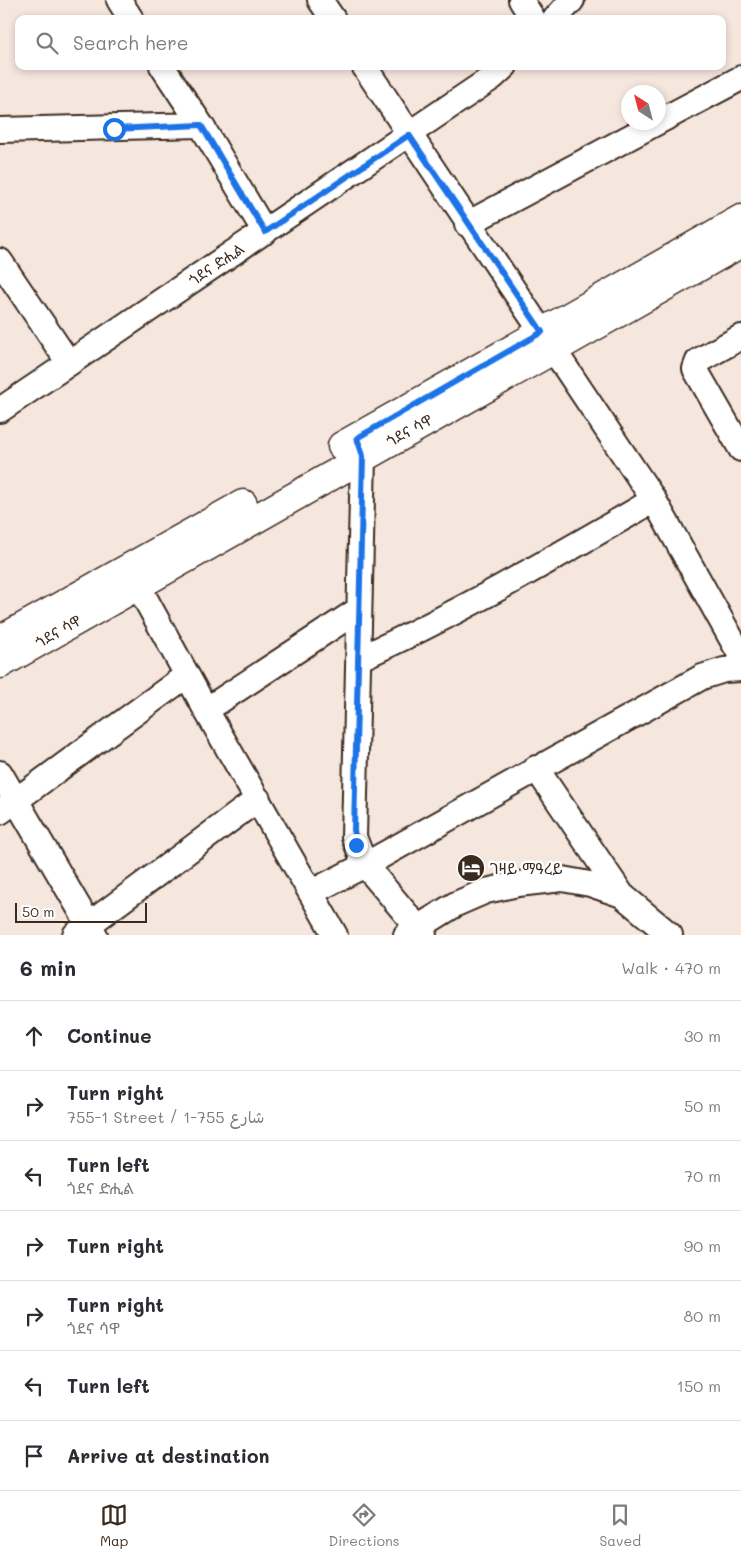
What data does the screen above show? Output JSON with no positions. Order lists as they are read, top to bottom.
{
  "streets": {
    "main road": ["ጎደና ሳዋ"],
    "street": ["ጎደና ድሒል"]
  },
  "places": {
    "hotel": ["ገዛይ ማዓረይ"]
  },
  "scale_bar": "50 m",
  "north": "top left",
  "page": {
    "search": "Search here",
    "scale": "50 m",
    "heading": ["6 min", "Walk · 470 m"],
    "list": [
      ["Continue", "30 m"],
      ["Turn right", "755-1 Street / شارع 755-1", "50 m"],
      ["Turn left", "ጎደና ድሒል", "70 m"],
      ["Turn right", "90 m"],
      ["Turn right", "ጎደና ሳዋ", "80 m"],
      ["Turn left", "150 m"],
      "Arrive at destination"
    ],
    "nav": ["Map", "Directions", "Saved"]
  }
}
